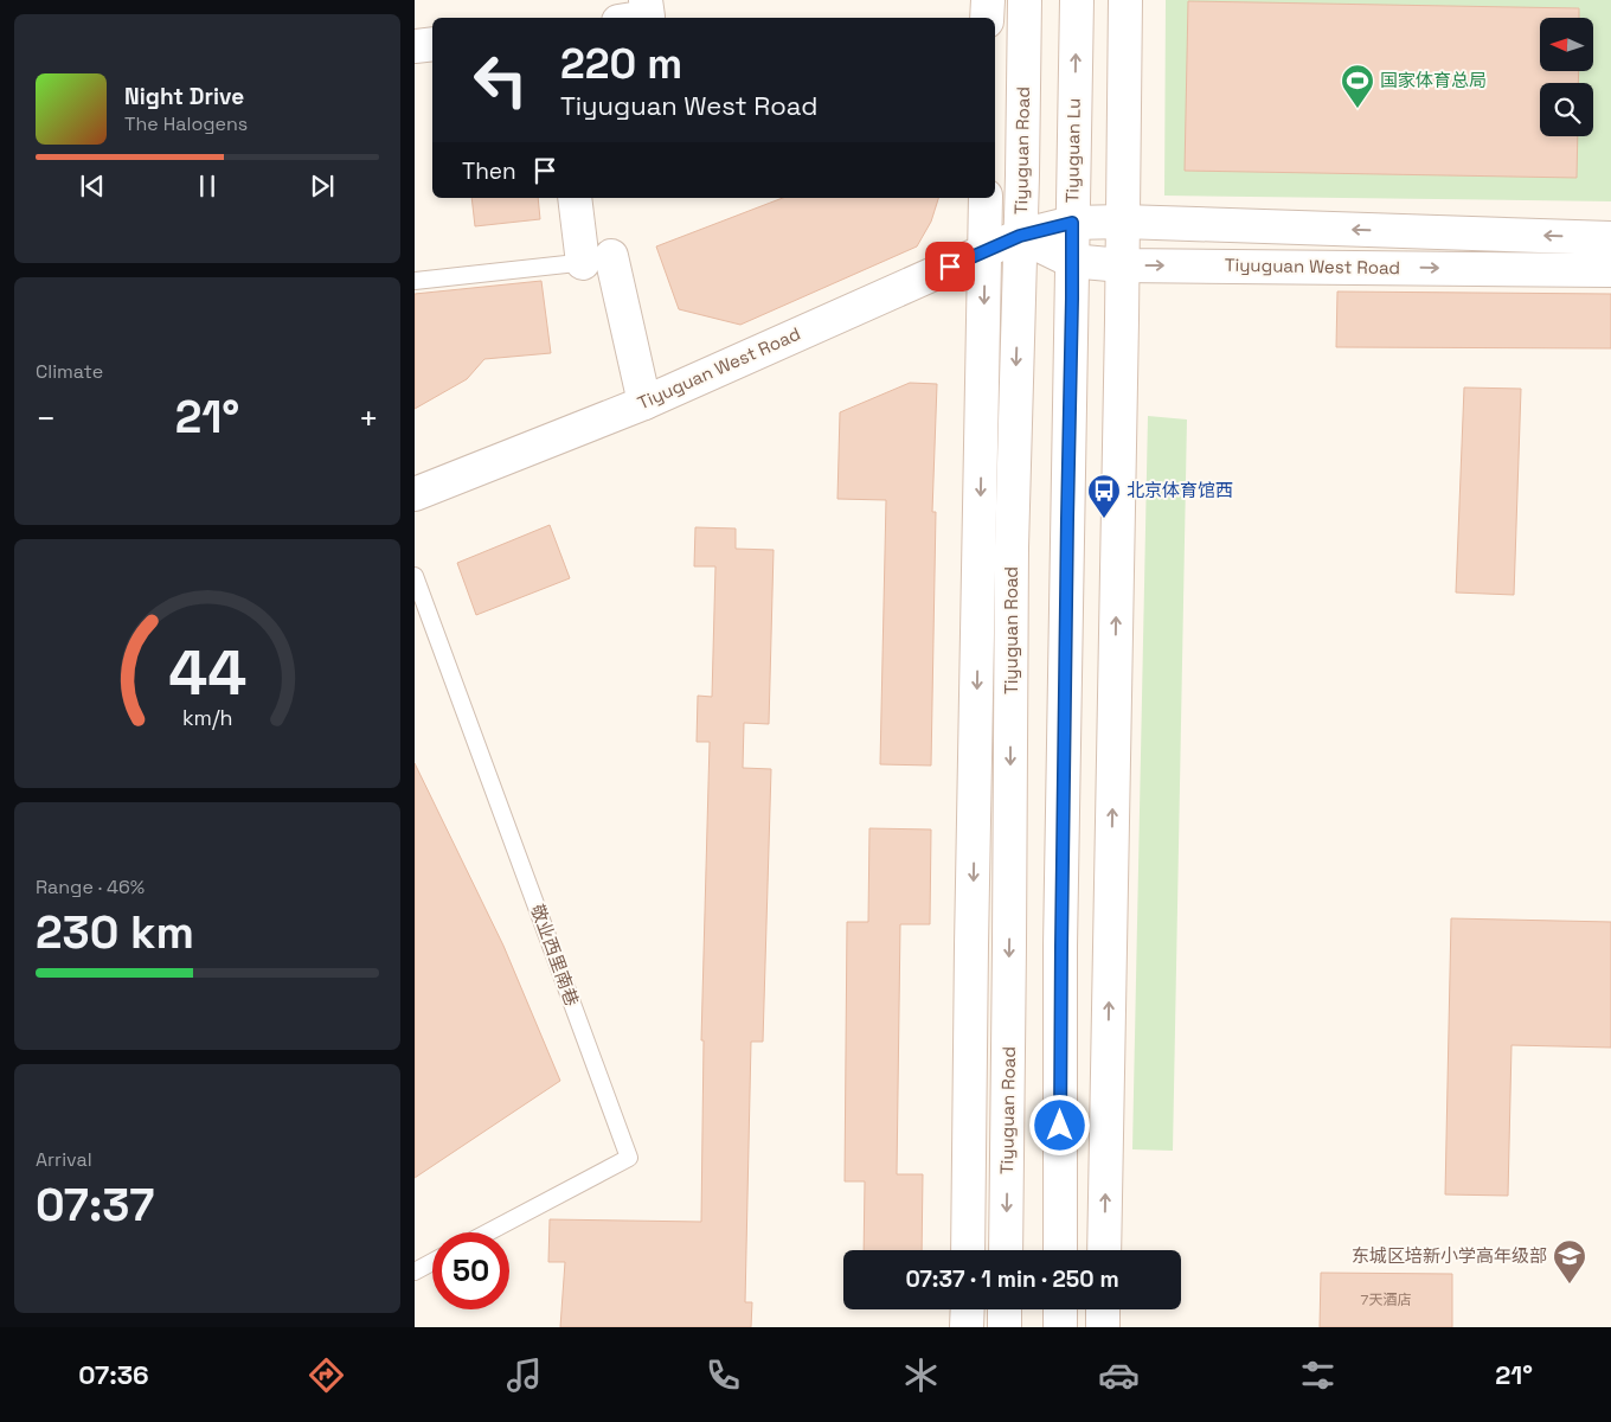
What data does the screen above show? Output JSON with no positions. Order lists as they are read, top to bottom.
{
  "streets": {
    "street": ["Tiyuguan Road", "Tiyuguan Lu", "Tiyuguan West Road"],
    "lane": ["敬业西里南巷"]
  },
  "crossings": [
    ["Tiyuguan Road", "Tiyuguan West Road"],
    ["Tiyuguan Lu", "Tiyuguan West Road"]
  ],
  "places": {
    "sports": ["国家体育总局"],
    "bus stop": ["北京体育馆西"],
    "school or university": ["东城区培新小学高年级部"]
  },
  "house_numbers": ["7天酒店"],
  "north": "left",
  "page": {
    "turn": ["220 m", "Tiyuguan West Road"],
    "song": ["Night Drive", "The Halogens"],
    "then": "Then",
    "tile": [
      "Climate",
      ["Range · 46%", "230 km"],
      ["Arrival", "07:37"]
    ],
    "heat": ["−", "21°", "+"],
    "limit": "50",
    "trip": "07:37 · 1 min · 250 m",
    "tabs": ["07:36", "21°"],
    "gauge": ["44", "km/h"]
  }
}
